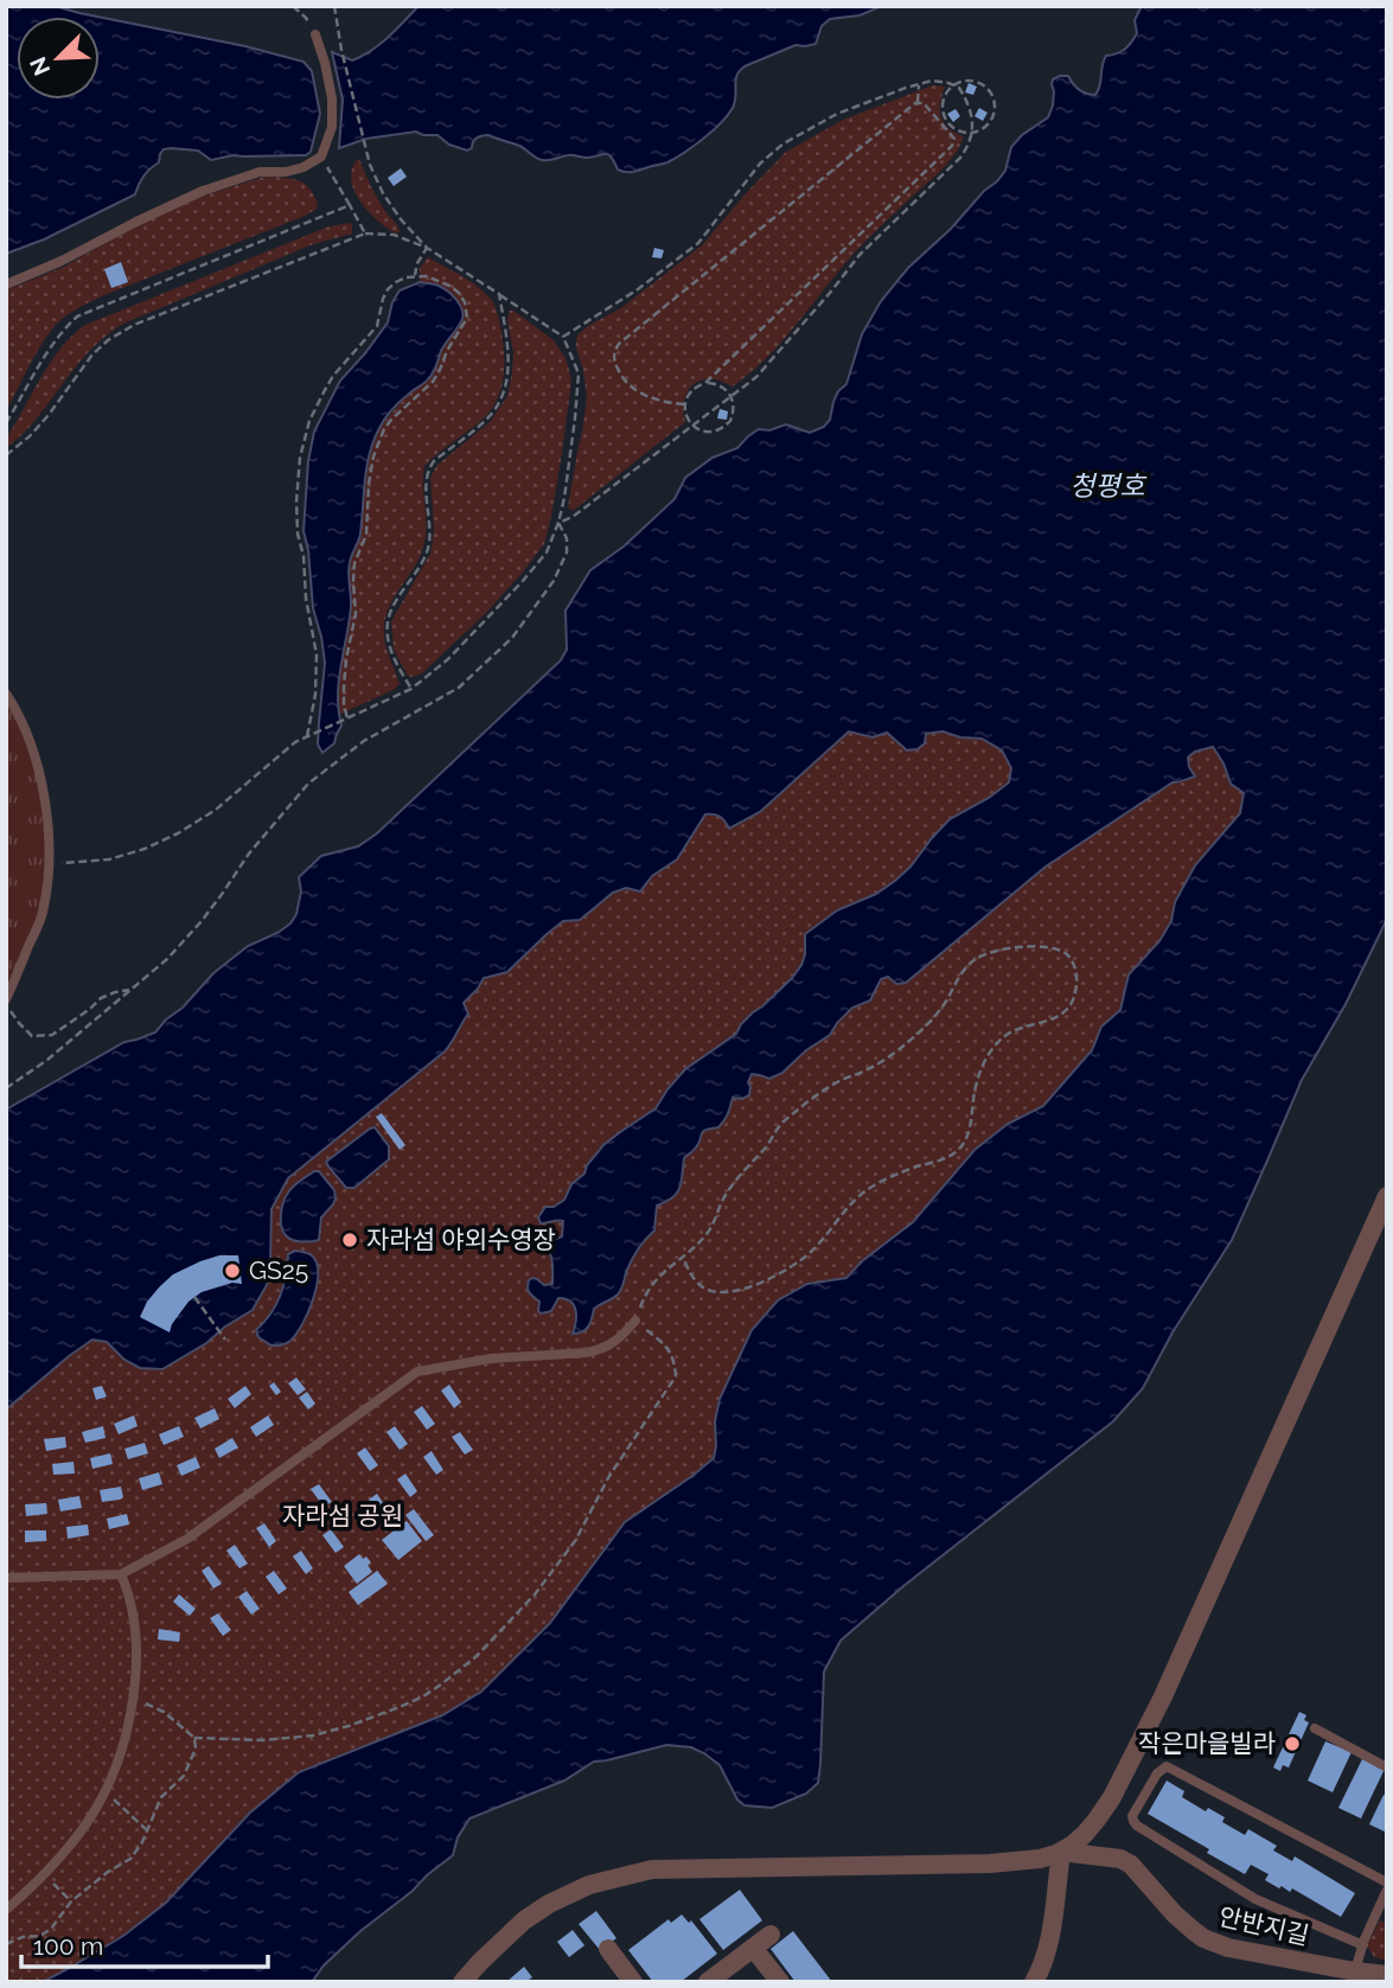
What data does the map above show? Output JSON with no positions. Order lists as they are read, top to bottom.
{
  "streets": {
    "street": ["안반지길"]
  },
  "water": ["청평호"],
  "parks": ["자라섬 공원"],
  "places": ["자라섬 야외수영장", "GS25", "작은마을빌라"],
  "scale_bar": "100 m",
  "north": "bottom left"
}
